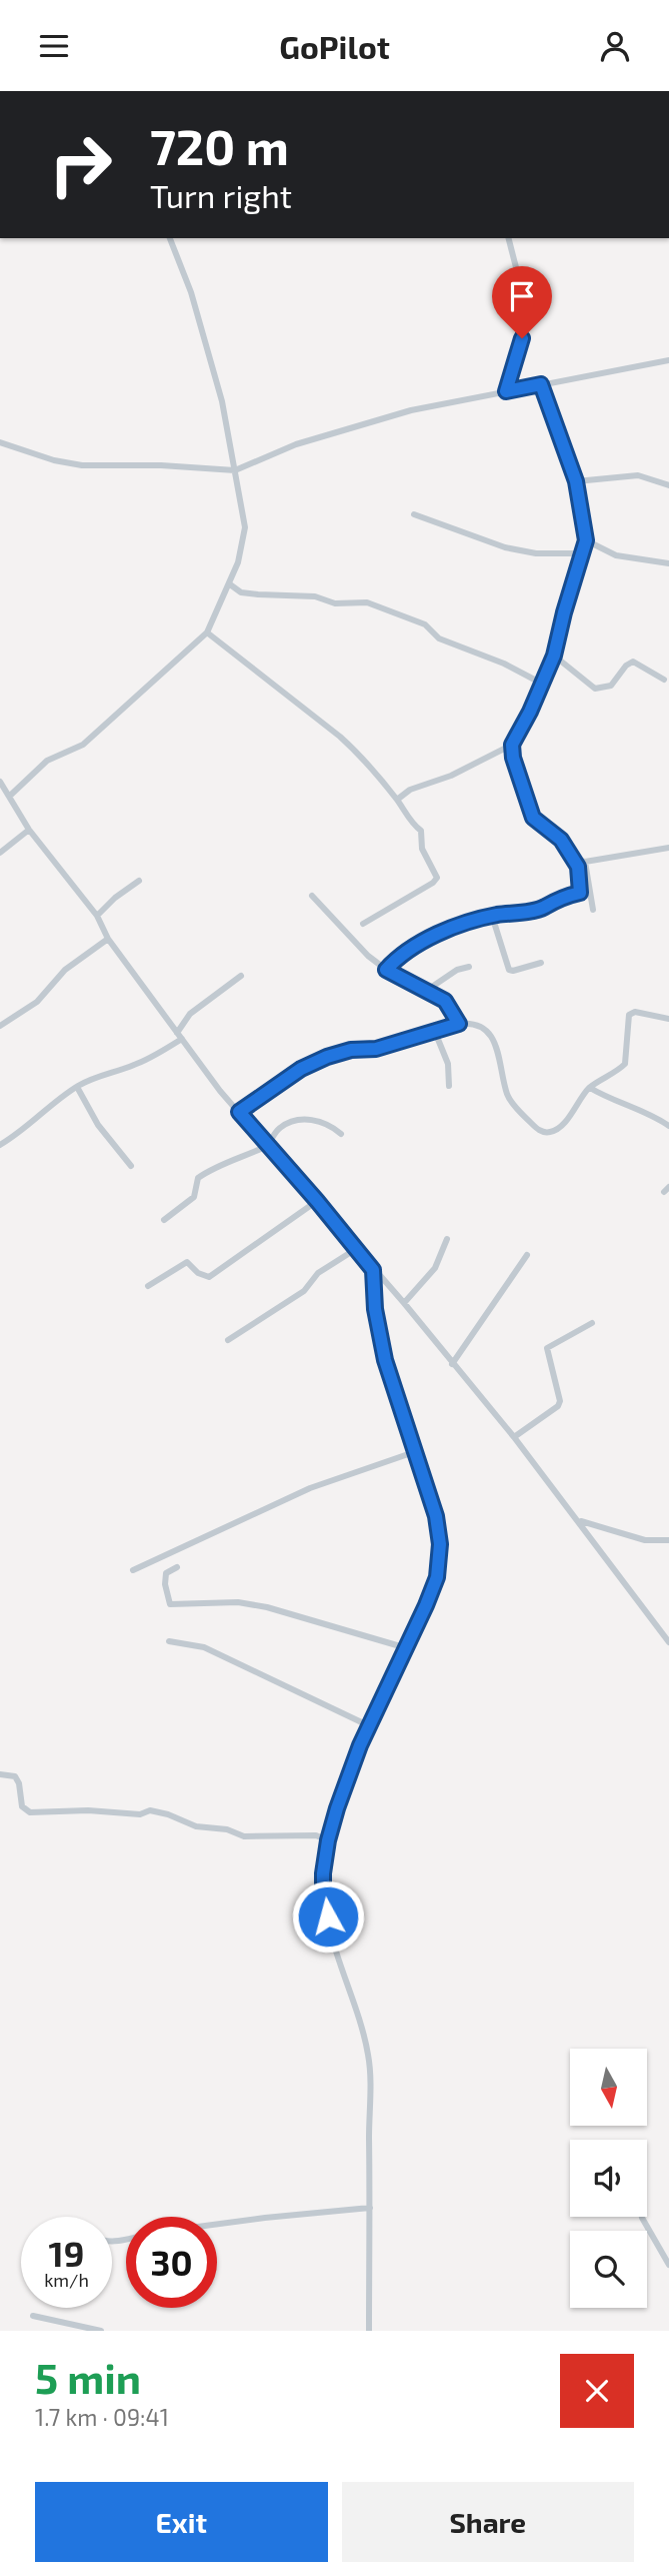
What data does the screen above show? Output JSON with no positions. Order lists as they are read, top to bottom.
{
  "north": "bottom",
  "page": {
    "header": "GoPilot",
    "turn": ["720 m", "Turn right"],
    "speed": "19 km/h",
    "limit": "30",
    "heading": ["5 min", "1.7 km · 09:41"],
    "buttons": ["Exit", "Share"]
  }
}
